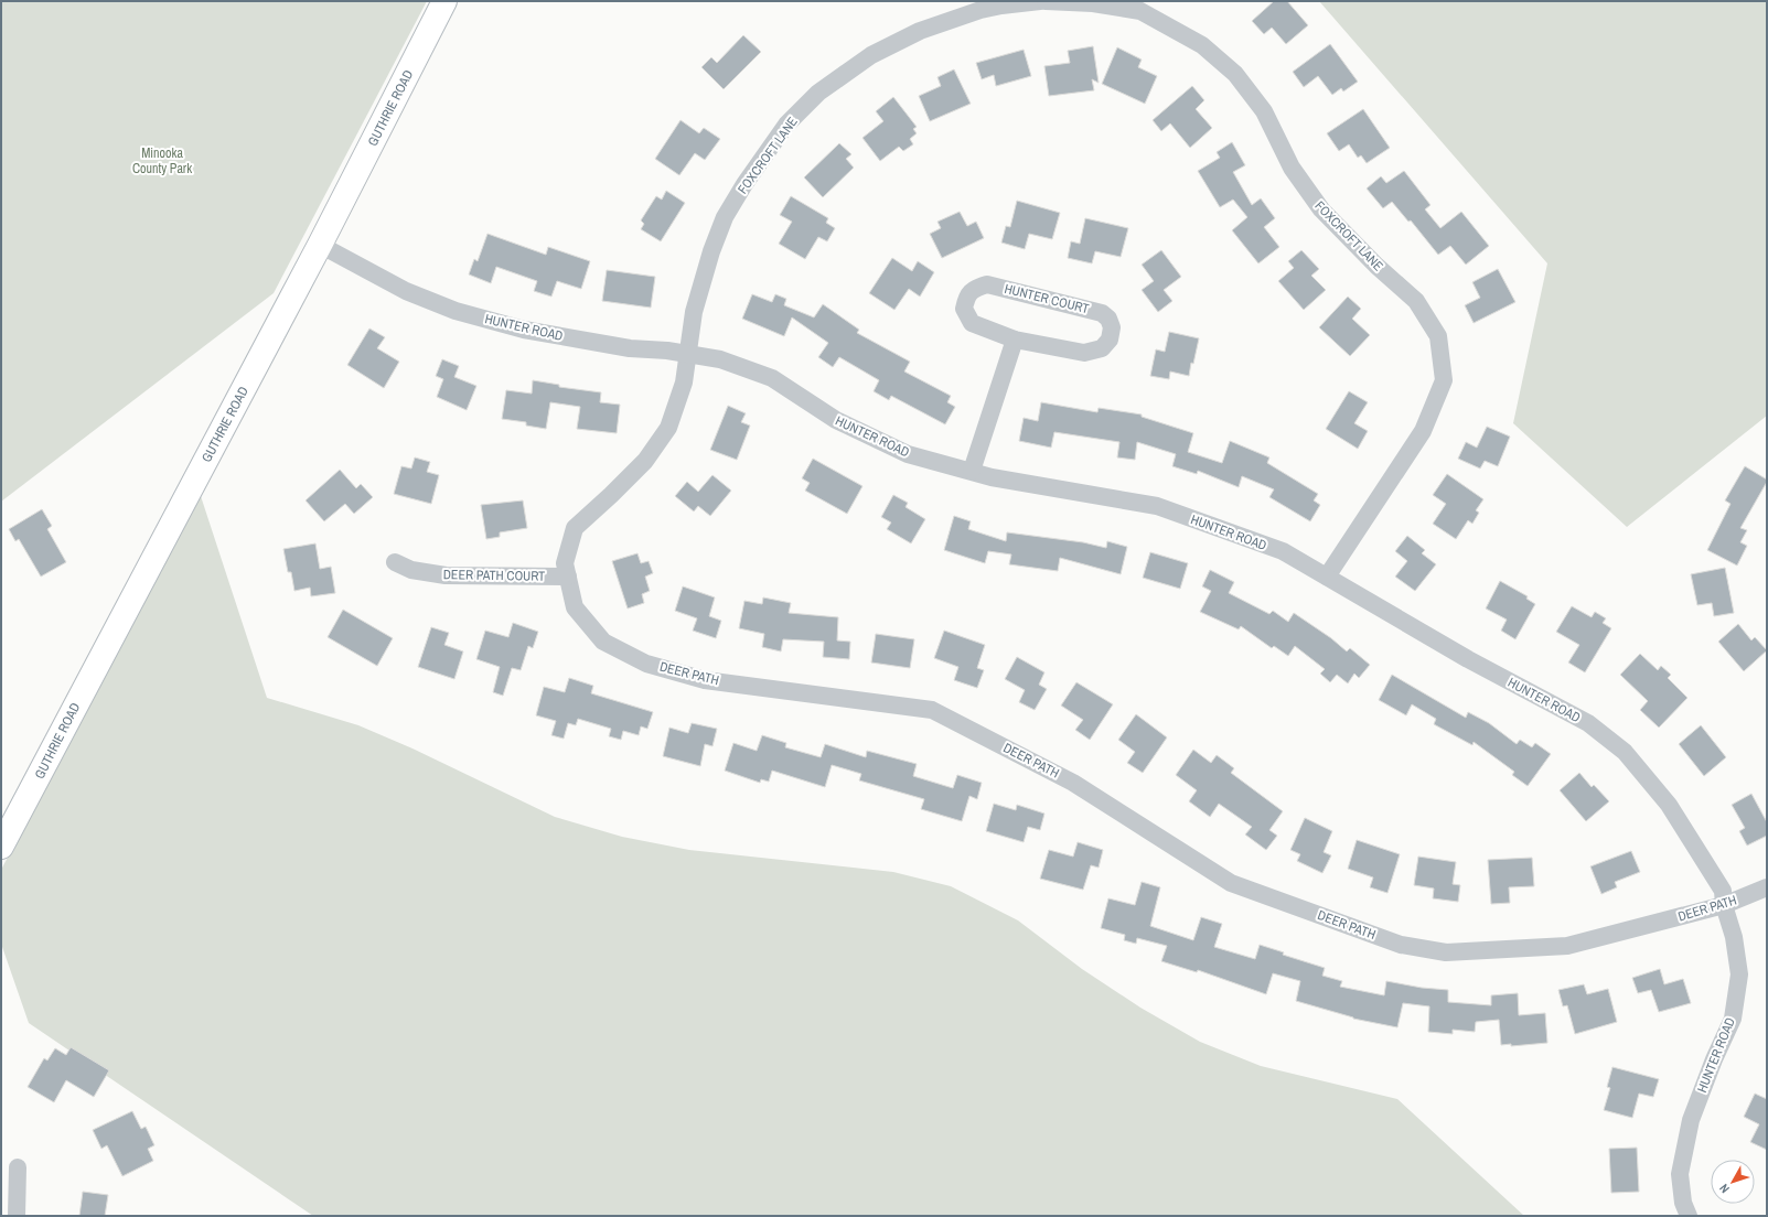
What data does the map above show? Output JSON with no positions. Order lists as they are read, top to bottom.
{
  "streets": {
    "street": [
      "GUTHRIE ROAD",
      "FOXCROFT LANE",
      "HUNTER COURT",
      "HUNTER ROAD",
      "DEER PATH COURT",
      "DEER PATH"
    ]
  },
  "crossings": [
    ["GUTHRIE ROAD", "HUNTER ROAD"],
    ["FOXCROFT LANE", "HUNTER ROAD"],
    ["FOXCROFT LANE", "DEER PATH"],
    ["HUNTER ROAD", "DEER PATH"],
    ["DEER PATH COURT", "DEER PATH"]
  ],
  "parks": ["Minooka County Park"],
  "north": "bottom left"
}
